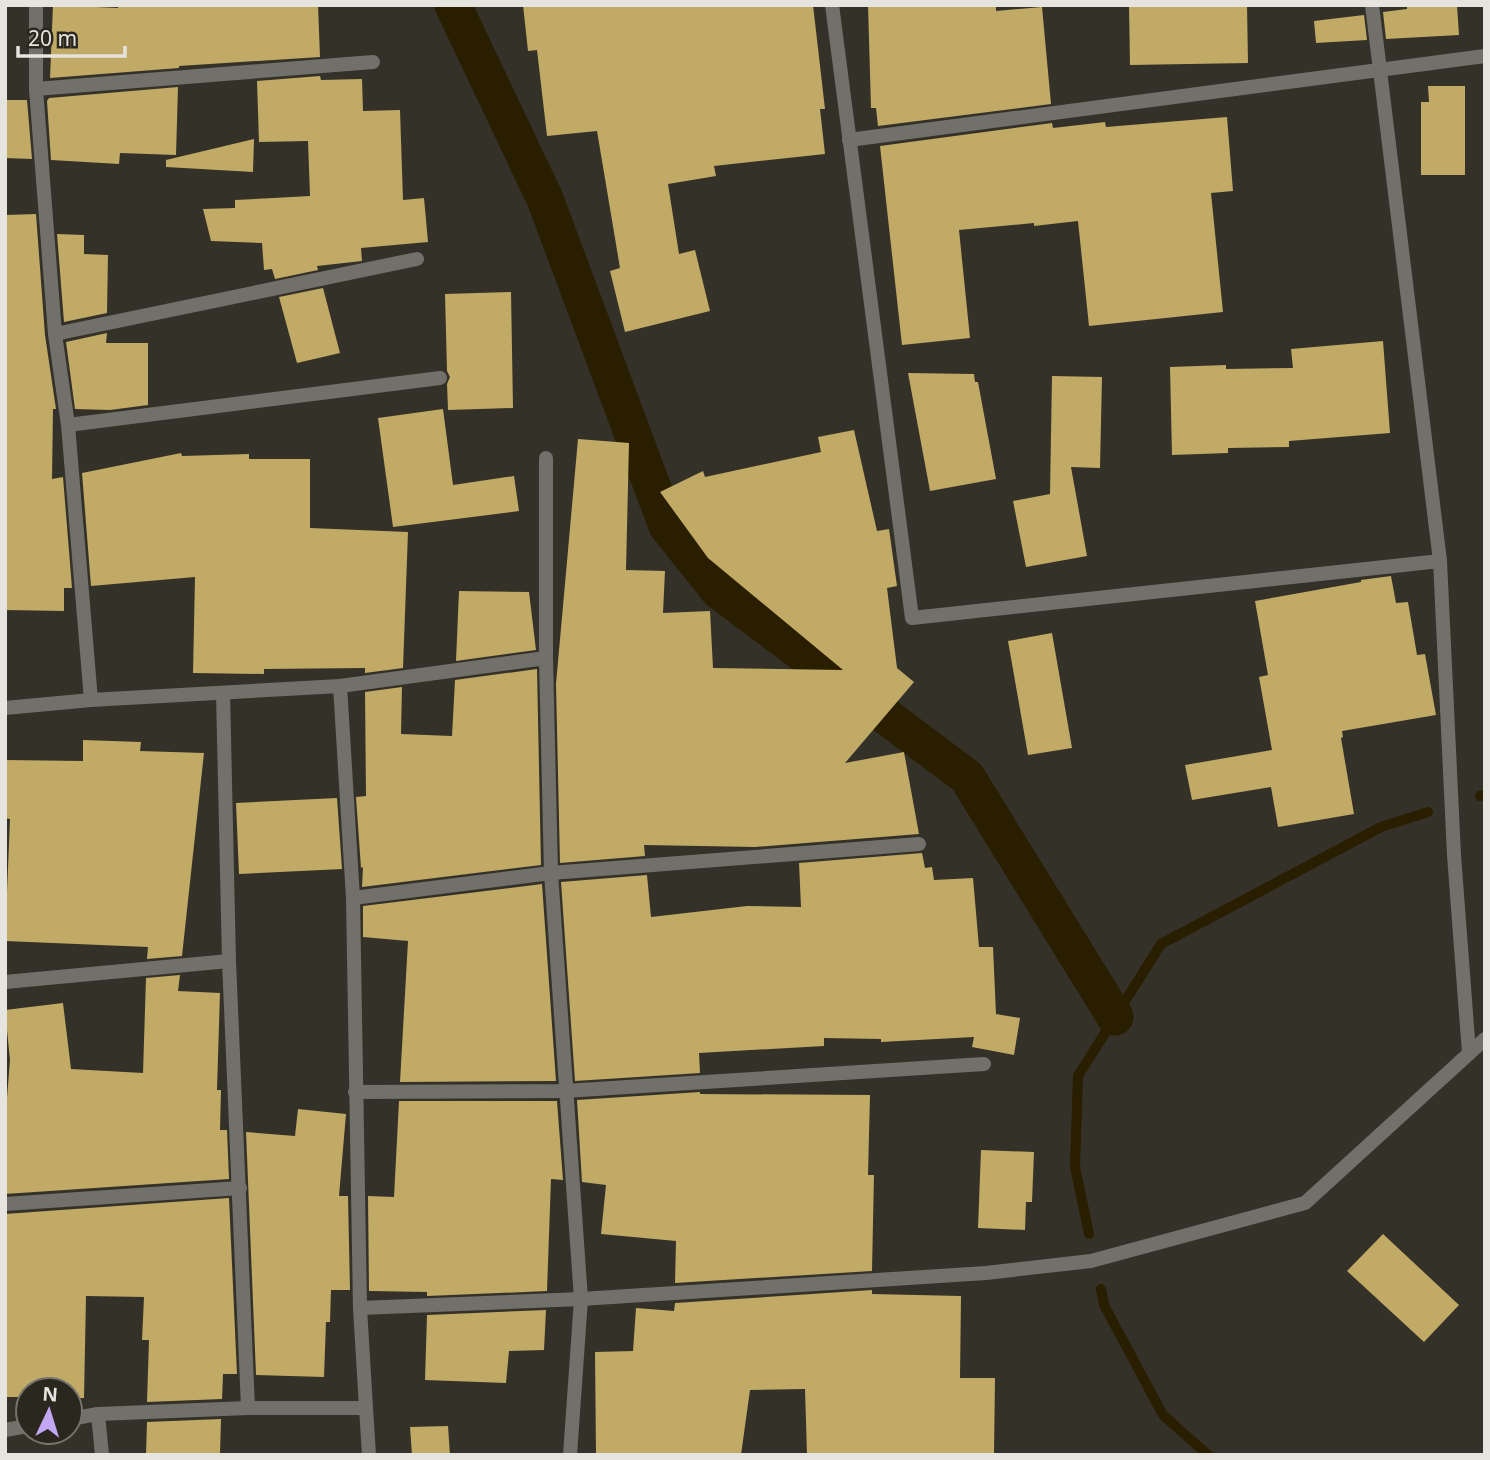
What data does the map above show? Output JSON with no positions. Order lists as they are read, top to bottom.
{
  "scale_bar": "20 m",
  "north": "top"
}
